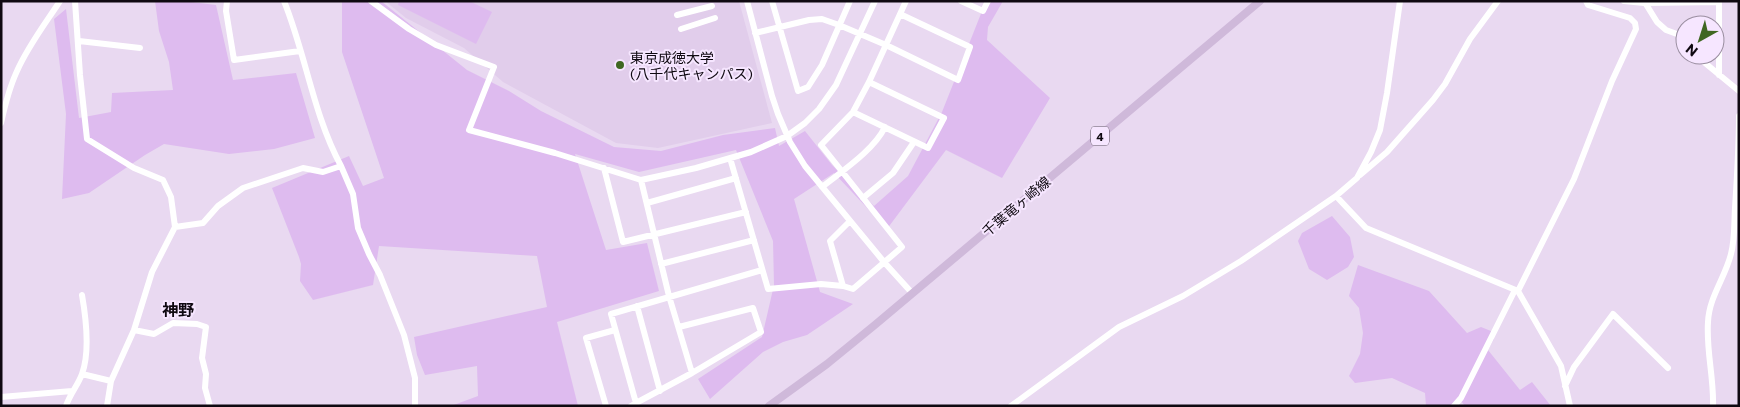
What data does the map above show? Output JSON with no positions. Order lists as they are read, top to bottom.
{
  "streets": {
    "main road": ["4", "千葉竜ヶ崎線"]
  },
  "districts": ["神野"],
  "places": ["東京成徳大学 (八千代キャンパス)"],
  "north": "bottom left"
}
